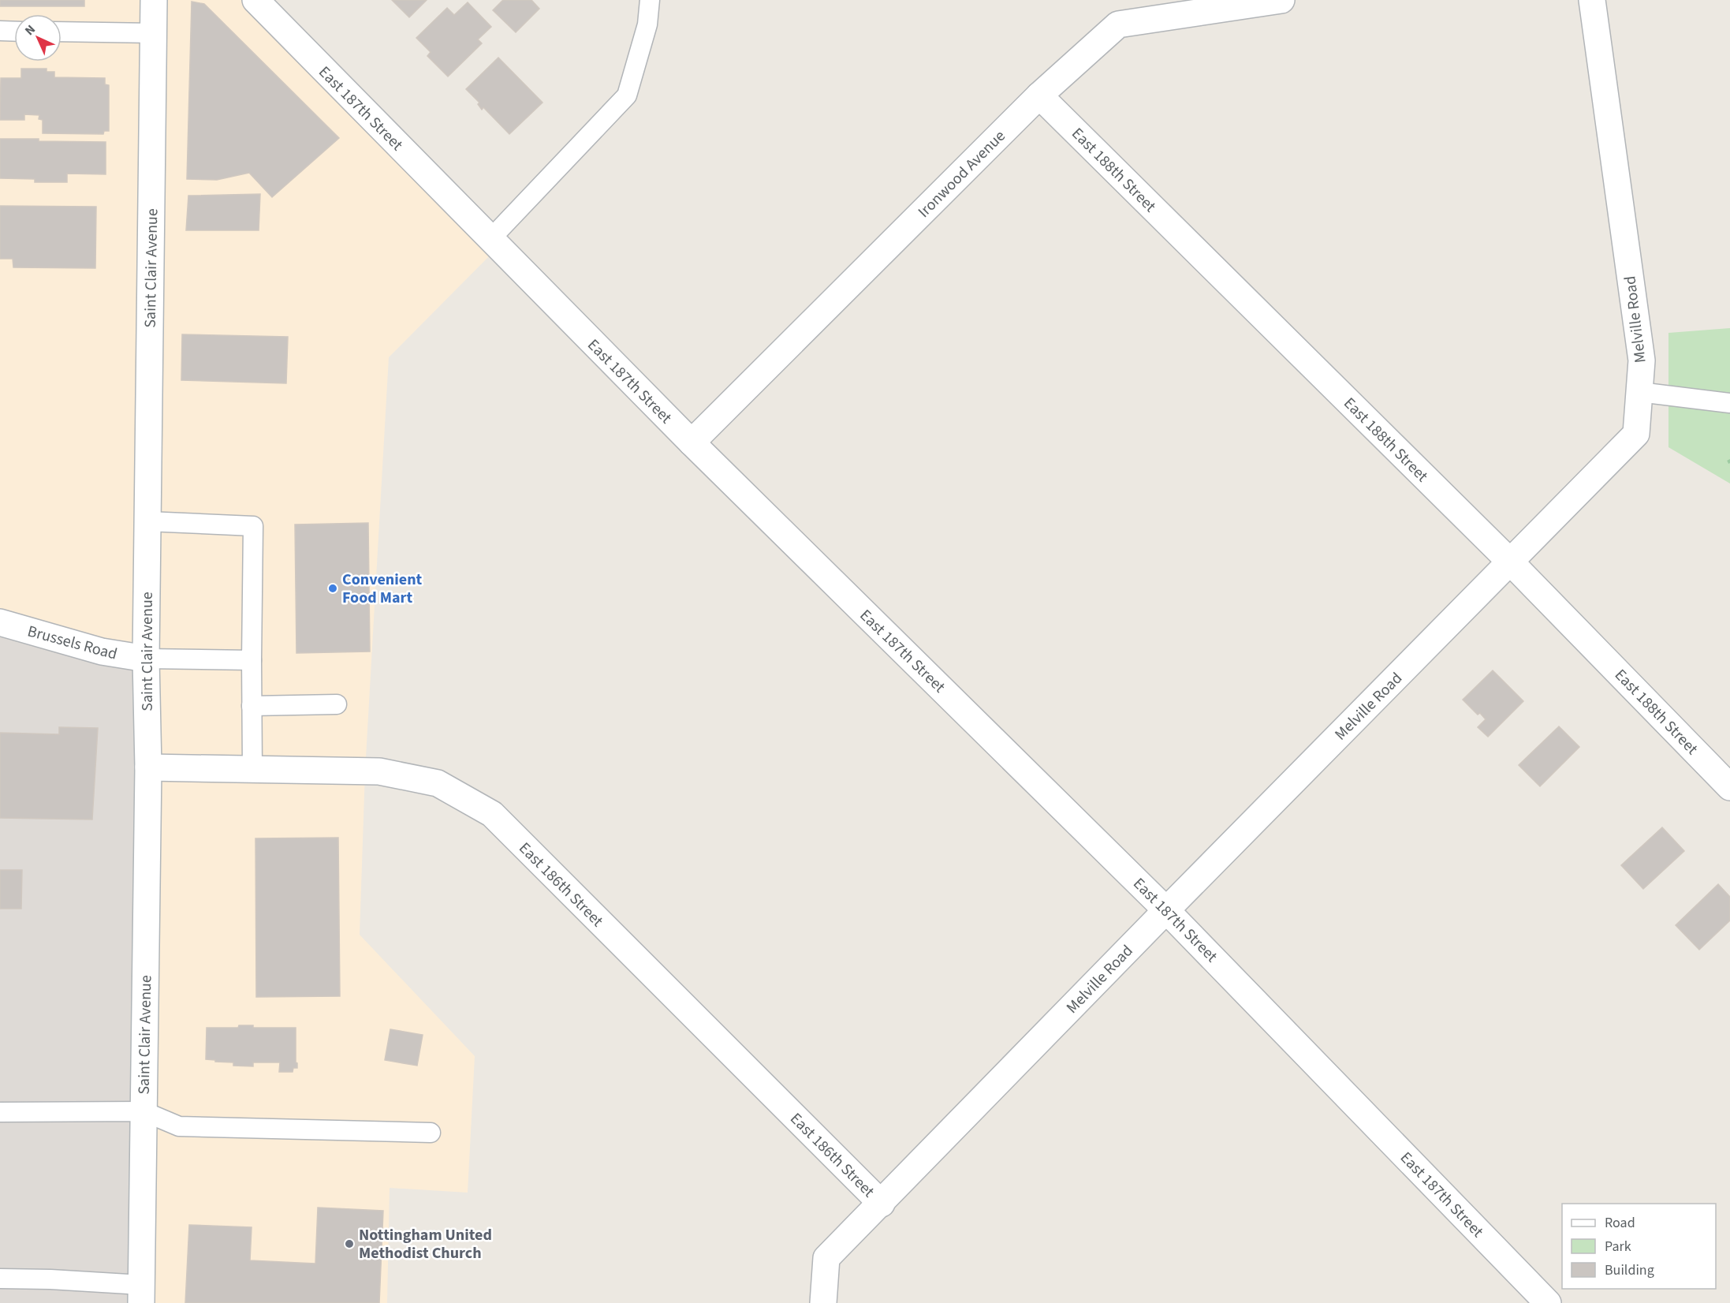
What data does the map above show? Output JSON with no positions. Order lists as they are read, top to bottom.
{
  "streets": {
    "street": [
      "East 187th Street",
      "East 188th Street",
      "Ironwood Avenue",
      "Saint Clair Avenue",
      "Melville Road",
      "Brussels Road",
      "East 186th Street"
    ]
  },
  "crossings": [
    ["East 187th Street", "Ironwood Avenue"],
    ["East 187th Street", "Melville Road"],
    ["East 188th Street", "Ironwood Avenue"],
    ["East 188th Street", "Melville Road"],
    ["Saint Clair Avenue", "Brussels Road"],
    ["Saint Clair Avenue", "East 186th Street"],
    ["Melville Road", "East 186th Street"]
  ],
  "places": ["Convenient Food Mart", "Nottingham United Methodist Church"],
  "legend": ["Road", "Park", "Building"],
  "north": "top left"
}
